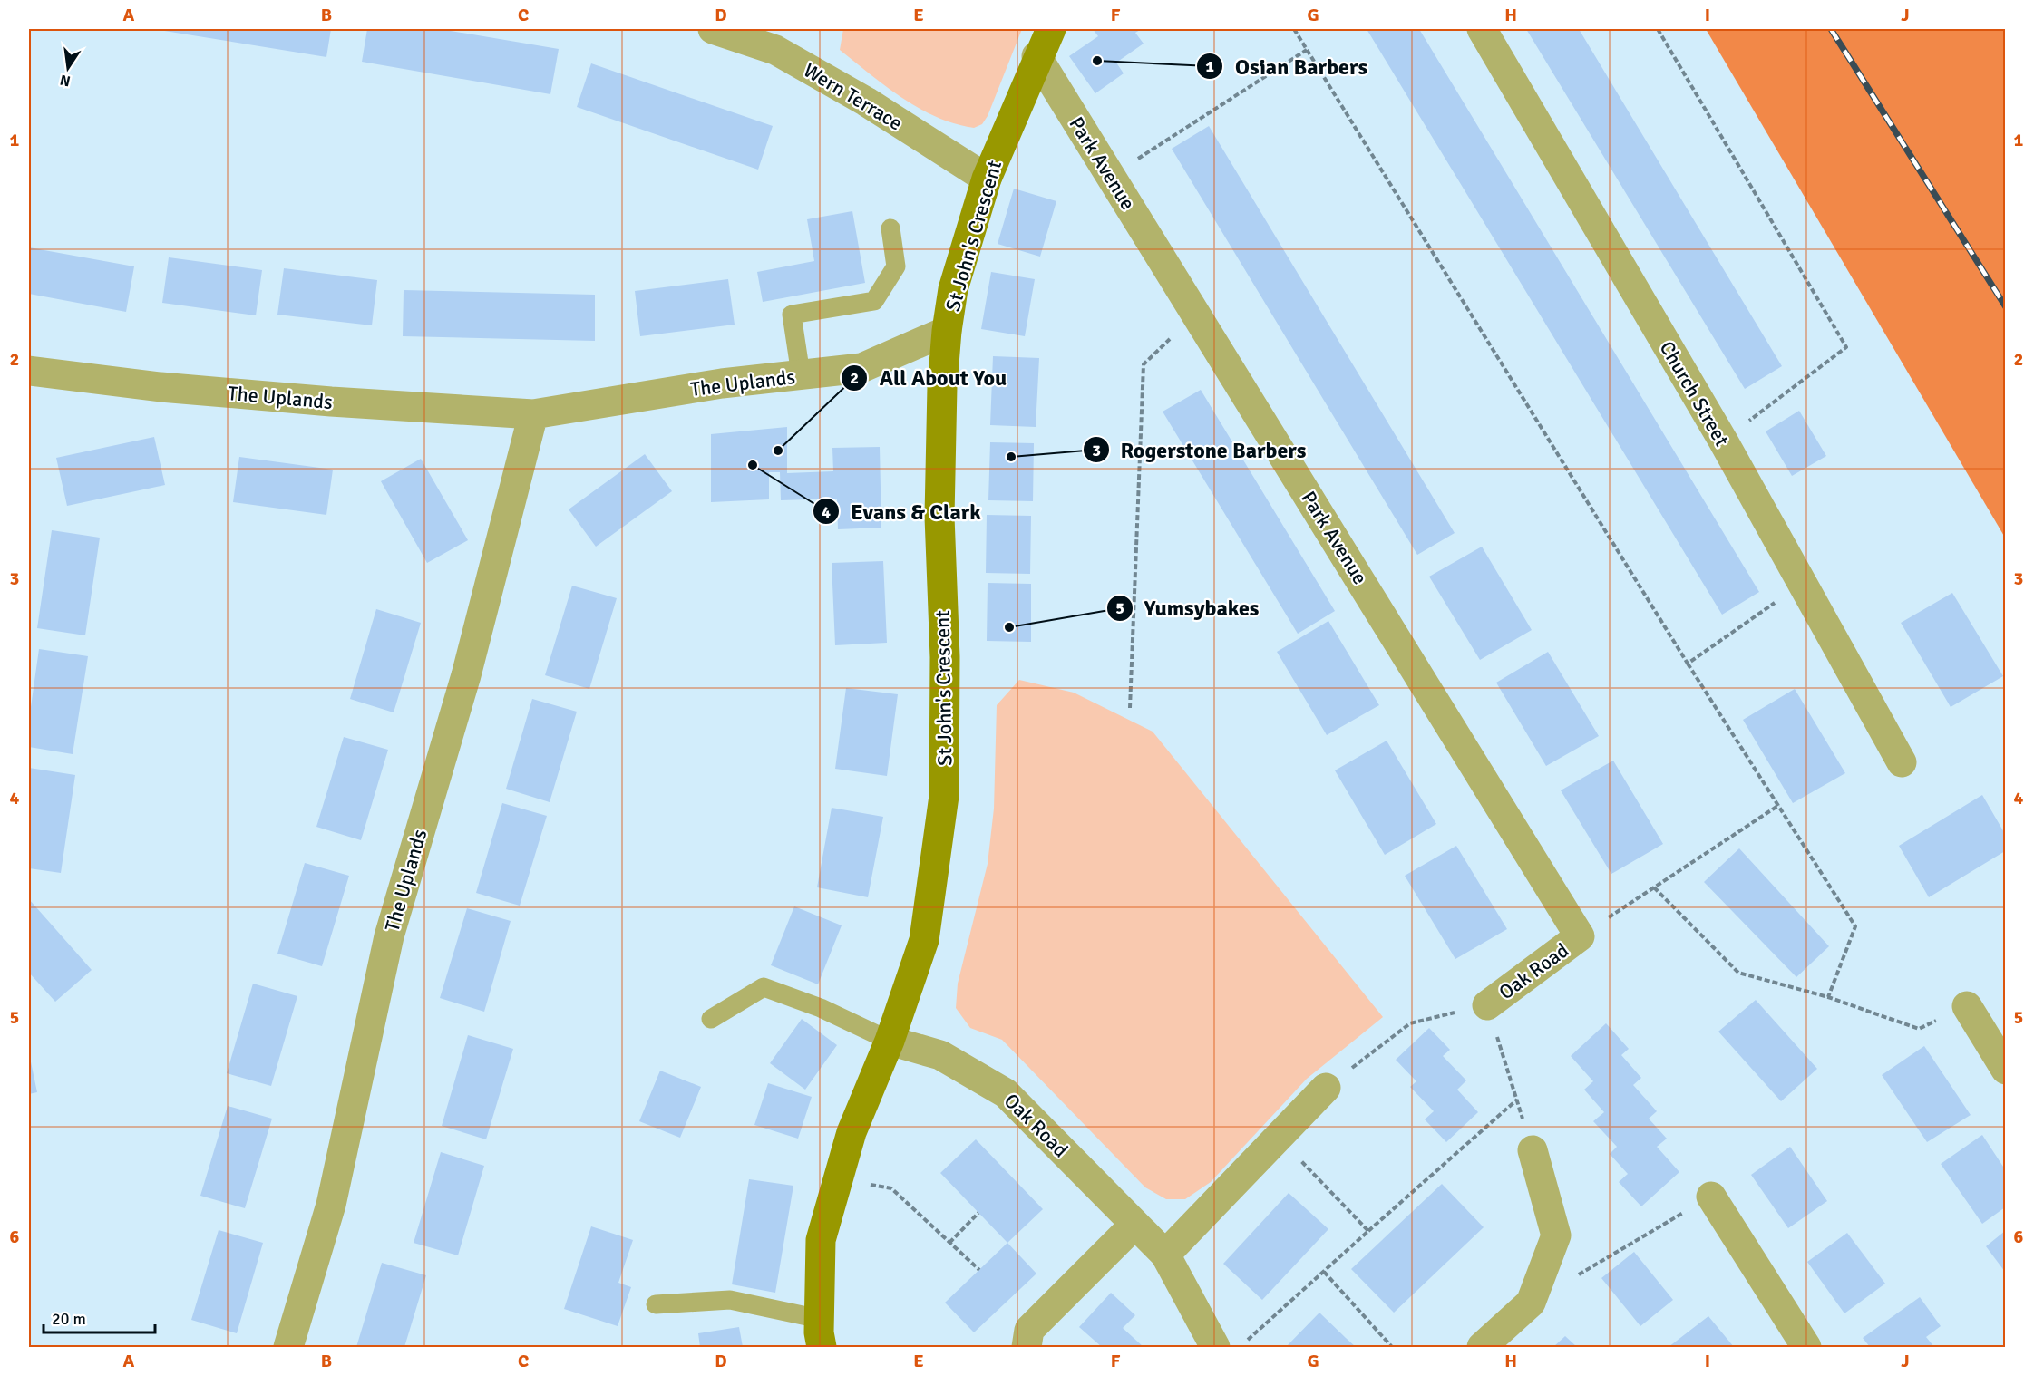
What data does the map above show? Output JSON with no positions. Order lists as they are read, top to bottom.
{
  "streets": {
    "street": [
      "Wern Terrace",
      "Park Avenue",
      "St John's Crescent",
      "The Uplands",
      "Church Street",
      "Oak Road"
    ]
  },
  "crossings": [
    ["Wern Terrace", "St John's Crescent"],
    ["Park Avenue", "St John's Crescent"],
    ["Park Avenue", "Oak Road"],
    ["St John's Crescent", "The Uplands"],
    ["St John's Crescent", "Oak Road"]
  ],
  "places": [
    "Osian Barbers",
    "All About You",
    "Rogerstone Barbers",
    "Evans & Clark",
    "Yumsybakes"
  ],
  "scale_bar": "20 m",
  "north": "bottom",
  "grid": {
    "columns": [
      "A",
      "B",
      "C",
      "D",
      "E",
      "F",
      "G",
      "H",
      "I",
      "J"
    ],
    "rows": [
      "1",
      "2",
      "3",
      "4",
      "5",
      "6"
    ]
  }
}
